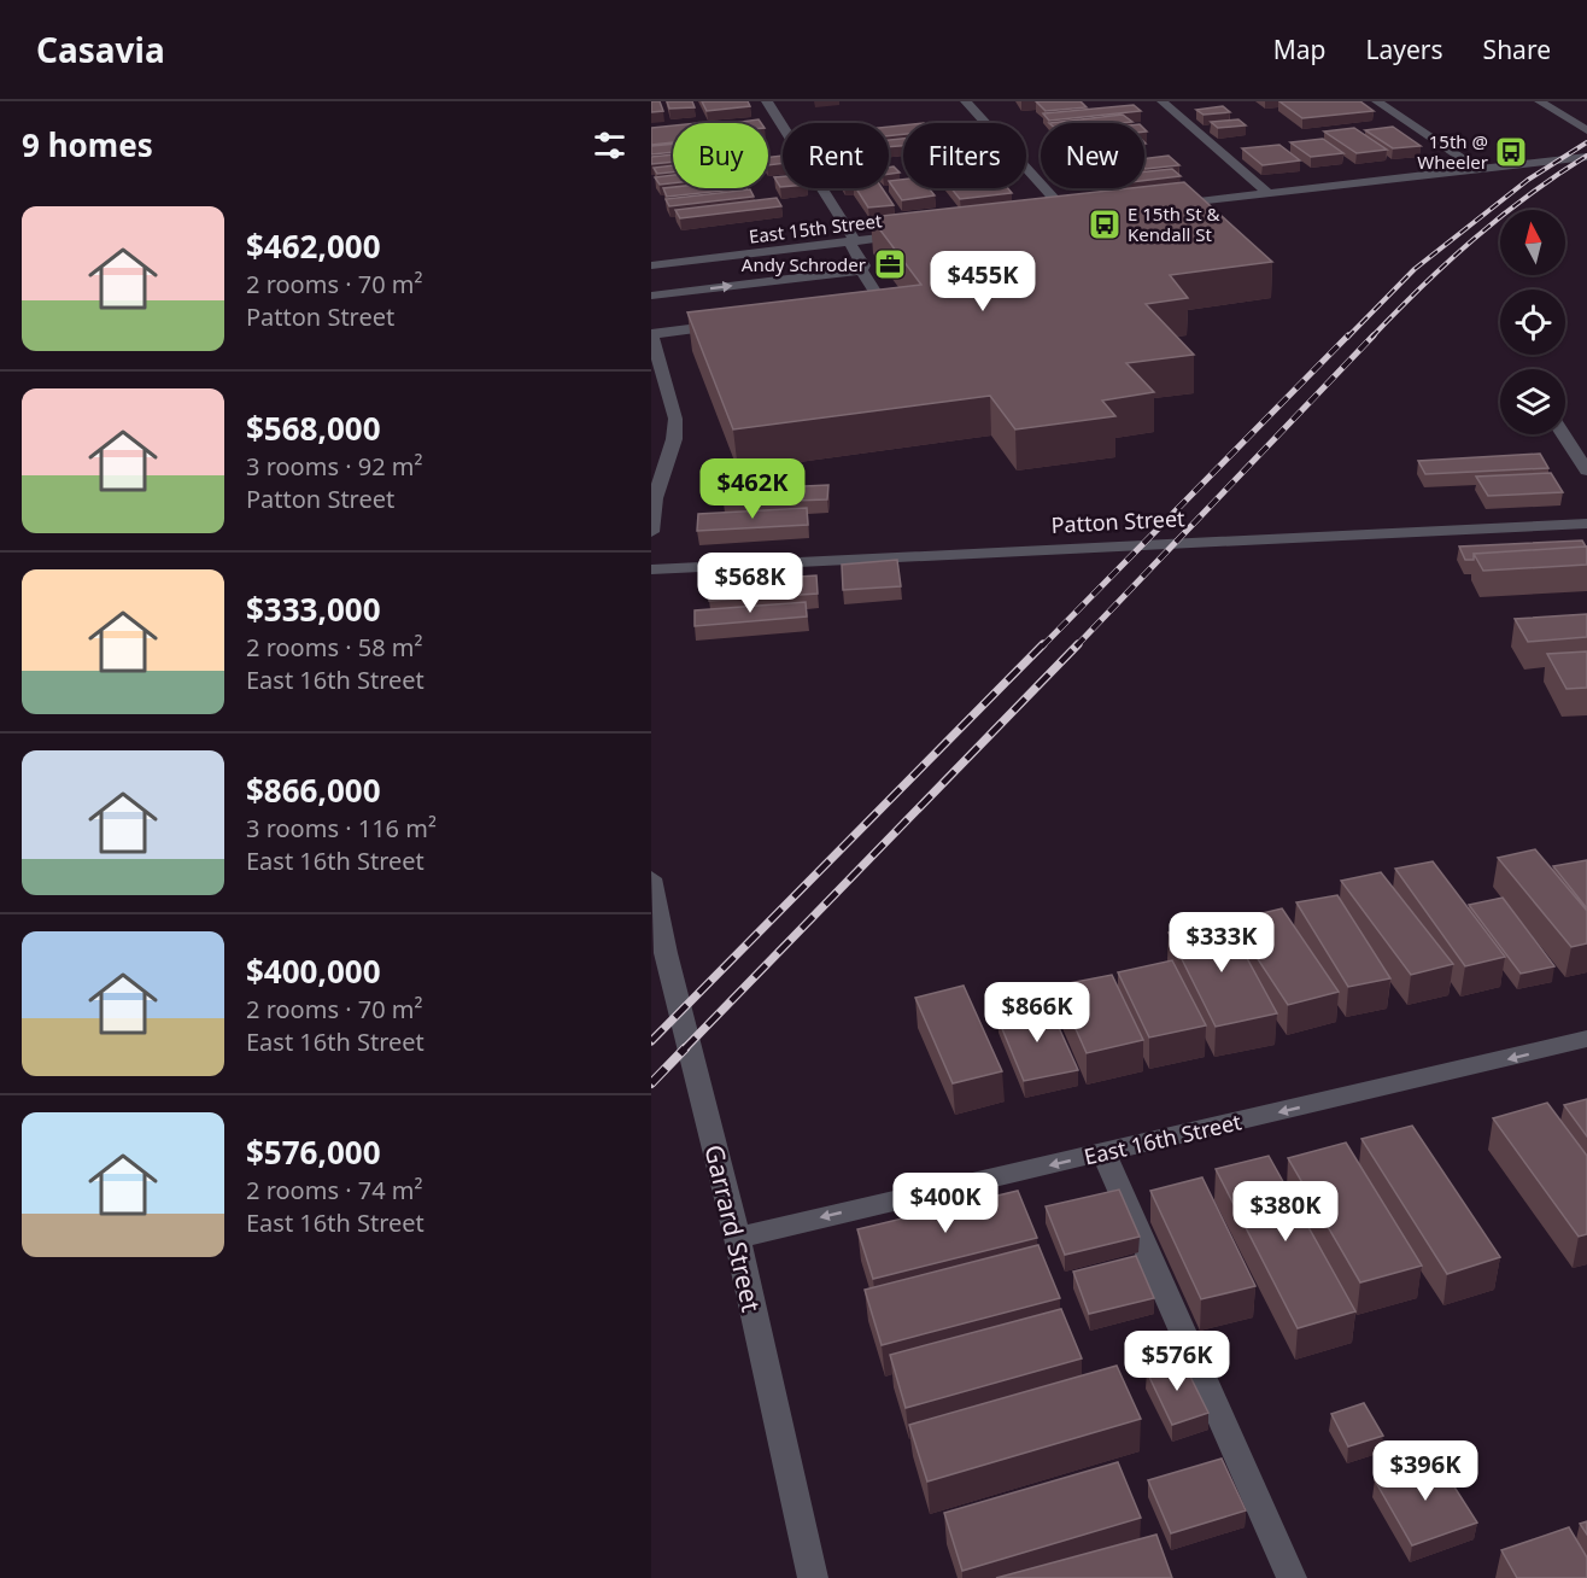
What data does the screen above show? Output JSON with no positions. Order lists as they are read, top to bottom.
{
  "streets": {
    "street": [
      "East 15th Street",
      "Patton Street",
      "East 16th Street",
      "Garrard Street"
    ]
  },
  "crossings": [
    ["East 16th Street", "Garrard Street"]
  ],
  "one_way": ["East 16th Street"],
  "places": {
    "bus stop": ["15th @ Wheeler", "E 15th St & Kendall St"],
    "office": ["Andy Schroder"]
  },
  "north": "top",
  "page": {
    "header": "Casavia",
    "nav": ["Map", "Layers", "Share"],
    "heading": "9 homes",
    "chip": [
      "Buy",
      "Rent",
      "Filters",
      "New"
    ],
    "list": [
      {
        "name": "$462,000",
        "note": "2 rooms · 70 m² · Patton Street"
      },
      {
        "name": "$568,000",
        "note": "3 rooms · 92 m² · Patton Street"
      },
      {
        "name": "$333,000",
        "note": "2 rooms · 58 m² · East 16th Street"
      },
      {
        "name": "$866,000",
        "note": "3 rooms · 116 m² · East 16th Street"
      },
      {
        "name": "$400,000",
        "note": "2 rooms · 70 m² · East 16th Street"
      },
      {
        "name": "$576,000",
        "note": "2 rooms · 74 m² · East 16th Street"
      }
    ],
    "price": [
      "$455K",
      "$462K",
      "$568K",
      "$333K",
      "$866K",
      "$400K",
      "$380K",
      "$576K",
      "$396K"
    ]
  }
}
